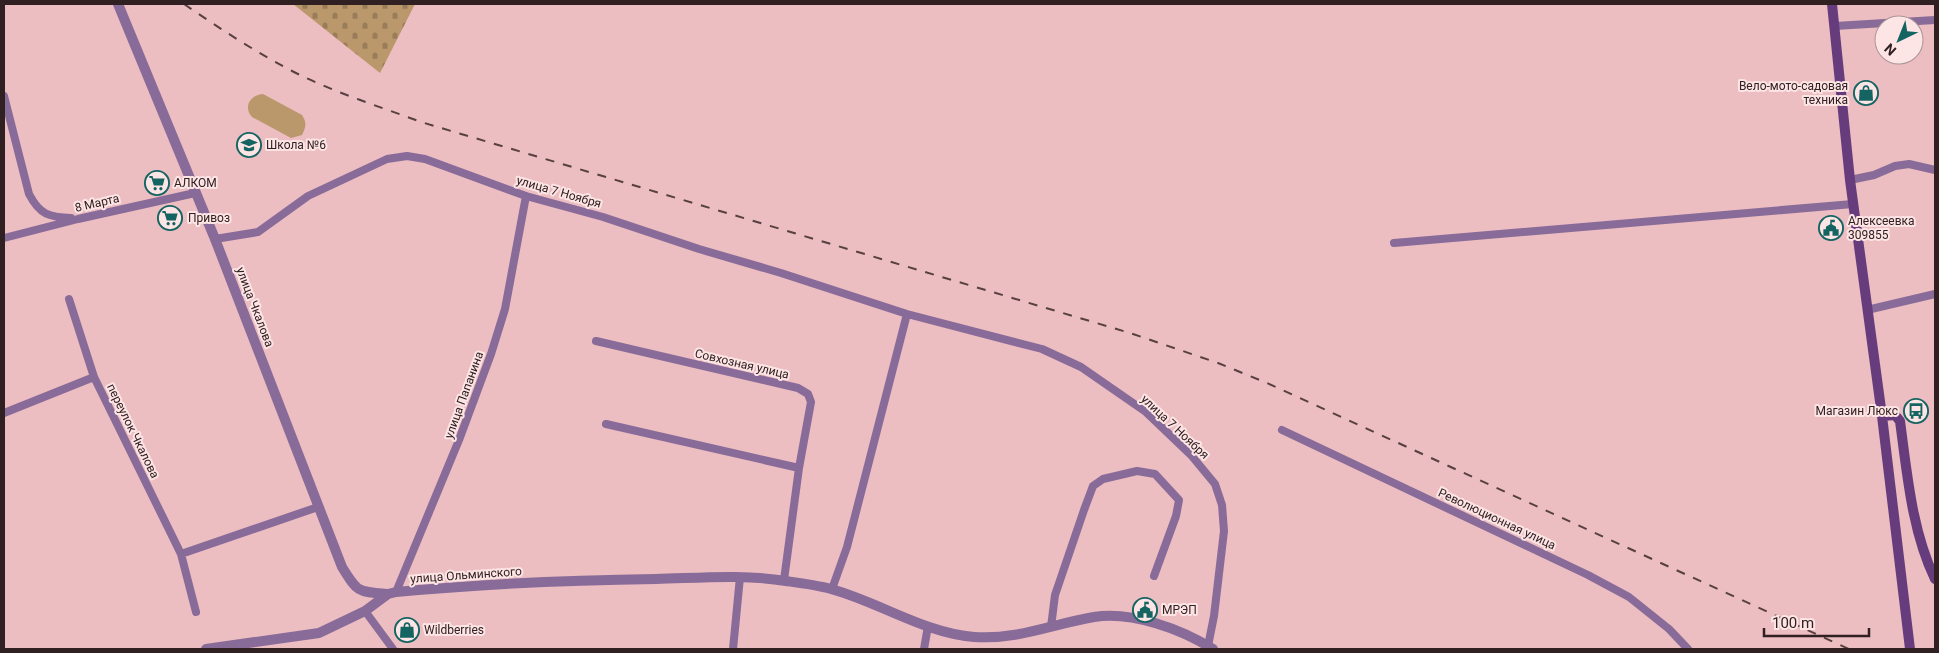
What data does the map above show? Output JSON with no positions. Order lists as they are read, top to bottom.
{
  "streets": {
    "street": [
      "улица 7 Ноября",
      "8 Марта",
      "улица Чкалова",
      "Совхозная улица",
      "улица Папанина",
      "переулок Чкалова",
      "Революционная улица",
      "улица Ольминского"
    ]
  },
  "crossings": [
    ["улица 7 Ноября", "улица Чкалова"],
    ["улица 7 Ноября", "улица Папанина"],
    ["улица 7 Ноября", "улица Ольминского"],
    ["8 Марта", "улица Чкалова"],
    ["улица Чкалова", "улица Папанина"],
    ["улица Чкалова", "улица Ольминского"],
    ["Совхозная улица", "улица Ольминского"],
    ["улица Папанина", "улица Ольминского"]
  ],
  "places": {
    "shop": ["Вело-мото-садовая техника", "Wildberries"],
    "school or university": ["Школа №6"],
    "supermarket": ["АЛКОМ", "Привоз"],
    "public building": ["Алексеевка 309855", "МРЭП"],
    "bus stop": ["Магазин Люкс"]
  },
  "scale_bar": "100 m",
  "north": "bottom left"
}
